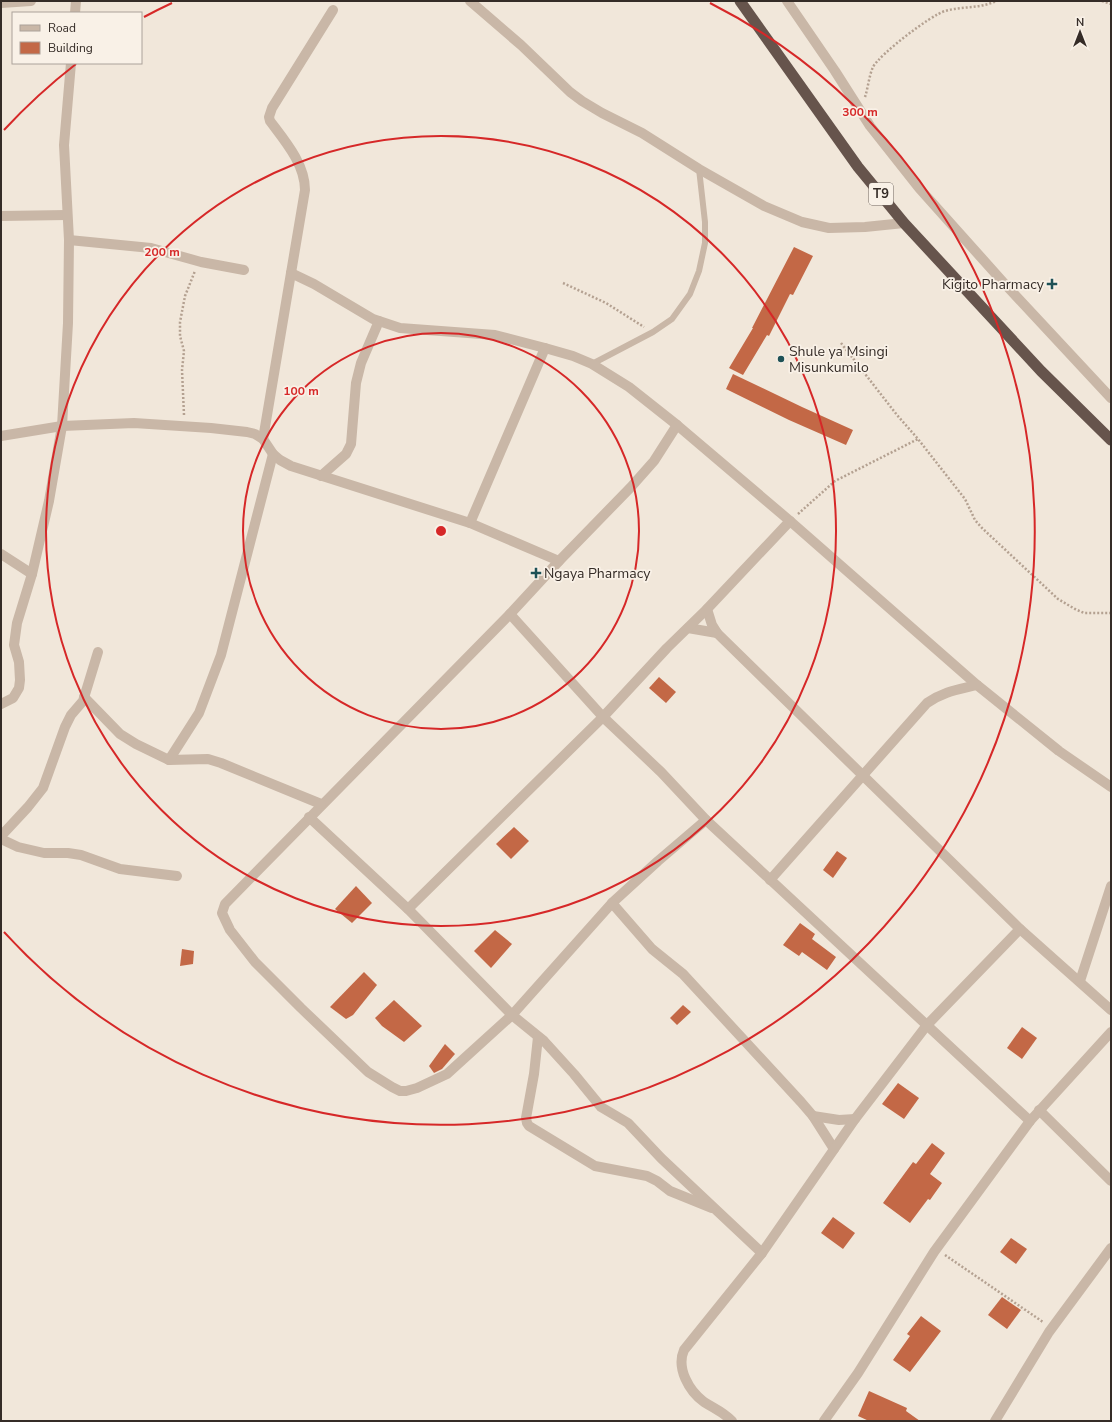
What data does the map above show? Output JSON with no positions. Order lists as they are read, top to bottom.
{
  "streets": {
    "highway": ["T9"]
  },
  "places": {
    "health": ["Kigito Pharmacy", "Ngaya Pharmacy"],
    "other": ["Shule ya Msingi Misunkumilo"]
  },
  "legend": ["Road", "Building"],
  "north": "top",
  "rings": ["300 m", "200 m", "100 m"]
}
